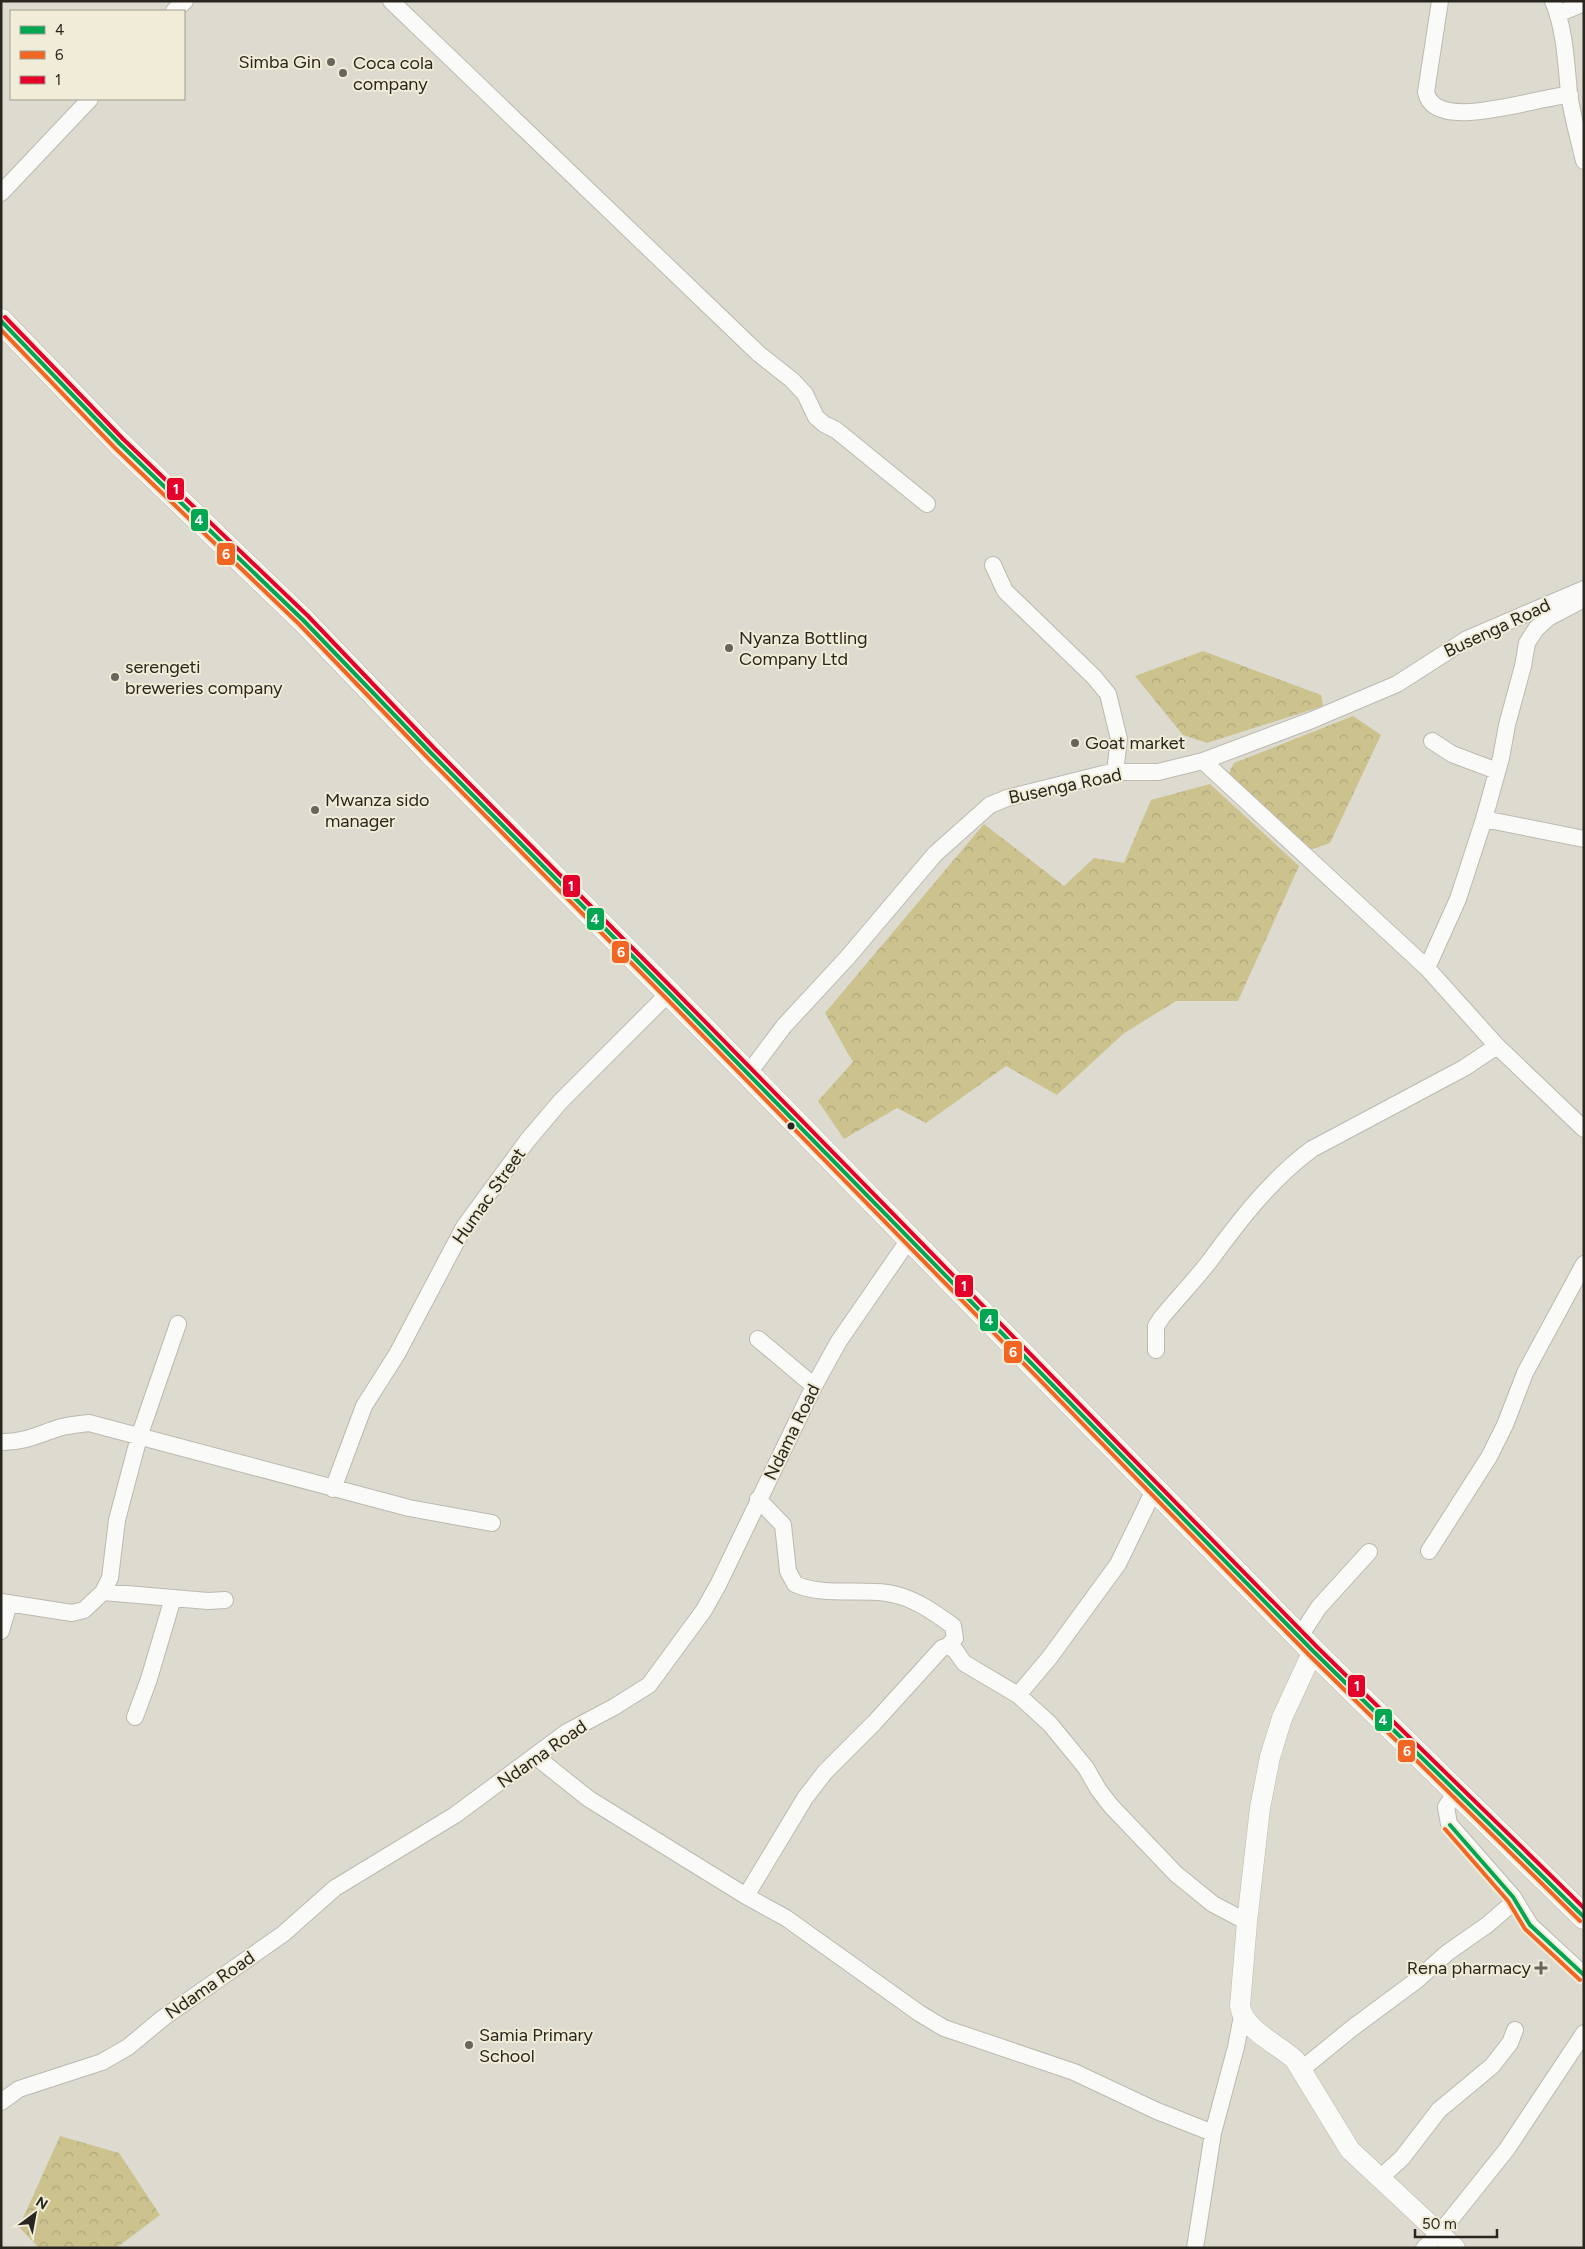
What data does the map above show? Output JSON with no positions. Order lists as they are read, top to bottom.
{
  "streets": {
    "street": ["Busenga Road", "Humac Street", "Ndama Road"]
  },
  "places": {
    "other": [
      "Simba Gin",
      "Coca cola company",
      "Nyanza Bottling Company Ltd",
      "serengeti breweries company",
      "Goat market",
      "Mwanza sido manager",
      "Samia Primary School"
    ],
    "health": ["Rena pharmacy"]
  },
  "lines": ["transit line 1", "transit line 4", "transit line 6"],
  "legend": ["4", "6", "1"],
  "scale_bar": "50 m",
  "north": "top right"
}
